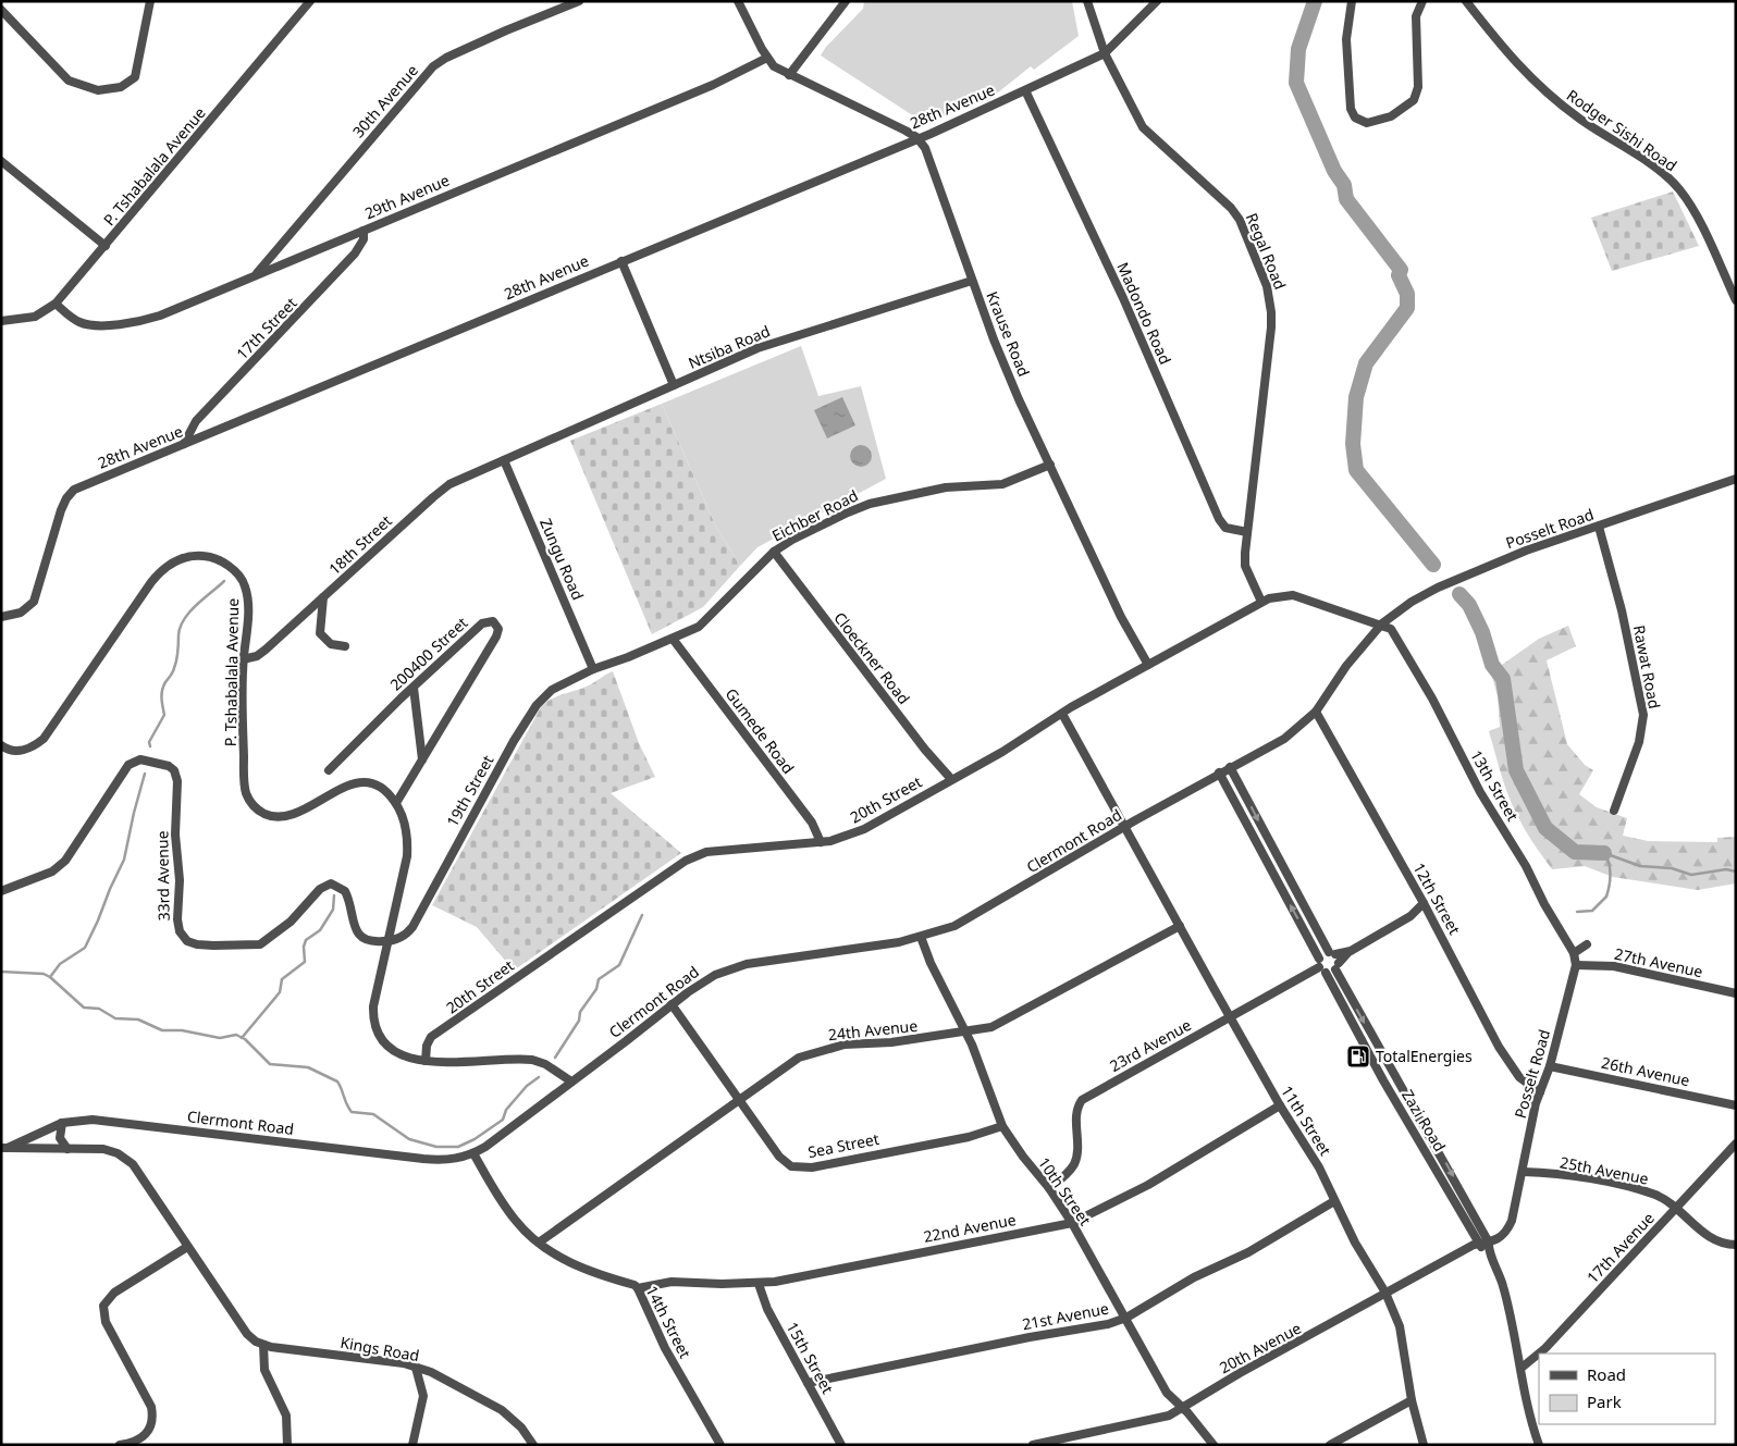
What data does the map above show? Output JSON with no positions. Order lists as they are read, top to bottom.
{
  "streets": {
    "street": [
      "30th Avenue",
      "28th Avenue",
      "Rodger Sishi Road",
      "P. Tshabalala Avenue",
      "29th Avenue",
      "Regal Road",
      "Madondo Road",
      "17th Street",
      "Krause Road",
      "Ntsiba Road",
      "Eichber Road",
      "Posselt Road",
      "18th Street",
      "Zungu Road",
      "200400 Street",
      "Cloeckner Road",
      "Rawat Road",
      "Gumede Road",
      "13th Street",
      "19th Street",
      "20th Street",
      "Clermont Road",
      "33rd Avenue",
      "12th Street",
      "27th Avenue",
      "24th Avenue",
      "23rd Avenue",
      "26th Avenue",
      "11th Street",
      "Zazi Road",
      "Sea Street",
      "25th Avenue",
      "10th Street",
      "22nd Avenue",
      "17th Avenue",
      "21st Avenue",
      "14th Street",
      "20th Avenue",
      "Kings Road",
      "15th Street"
    ]
  },
  "crossings": [
    ["30th Avenue", "29th Avenue"],
    ["28th Avenue", "Regal Road"],
    ["28th Avenue", "Madondo Road"],
    ["28th Avenue", "17th Street"],
    ["28th Avenue", "Krause Road"],
    ["P. Tshabalala Avenue", "29th Avenue"],
    ["P. Tshabalala Avenue", "18th Street"],
    ["P. Tshabalala Avenue", "200400 Street"],
    ["29th Avenue", "17th Street"],
    ["Regal Road", "Madondo Road"],
    ["Regal Road", "20th Street"],
    ["Krause Road", "Ntsiba Road"],
    ["Krause Road", "Eichber Road"],
    ["Krause Road", "20th Street"],
    ["Ntsiba Road", "18th Street"],
    ["Ntsiba Road", "Zungu Road"],
    ["Eichber Road", "Zungu Road"],
    ["Eichber Road", "Cloeckner Road"],
    ["Eichber Road", "Gumede Road"],
    ["Eichber Road", "19th Street"],
    ["Posselt Road", "Rawat Road"],
    ["Posselt Road", "13th Street"],
    ["Posselt Road", "20th Street"],
    ["Posselt Road", "Clermont Road"],
    ["Posselt Road", "12th Street"],
    ["Posselt Road", "27th Avenue"],
    ["Posselt Road", "26th Avenue"],
    ["Posselt Road", "Zazi Road"],
    ["Posselt Road", "25th Avenue"],
    ["Posselt Road", "20th Avenue"],
    ["18th Street", "Zungu Road"],
    ["Zungu Road", "19th Street"],
    ["Cloeckner Road", "20th Street"],
    ["Gumede Road", "20th Street"],
    ["13th Street", "20th Street"],
    ["13th Street", "Clermont Road"],
    ["13th Street", "27th Avenue"],
    ["19th Street", "33rd Avenue"],
    ["20th Street", "Clermont Road"],
    ["20th Street", "11th Street"],
    ["Clermont Road", "12th Street"],
    ["Clermont Road", "11th Street"],
    ["Clermont Road", "Zazi Road"],
    ["Clermont Road", "Sea Street"],
    ["Clermont Road", "10th Street"],
    ["Clermont Road", "14th Street"],
    ["Clermont Road", "Kings Road"],
    ["24th Avenue", "11th Street"],
    ["24th Avenue", "Sea Street"],
    ["24th Avenue", "10th Street"],
    ["24th Avenue", "14th Street"],
    ["23rd Avenue", "11th Street"],
    ["23rd Avenue", "Zazi Road"],
    ["23rd Avenue", "10th Street"],
    ["11th Street", "22nd Avenue"],
    ["11th Street", "21st Avenue"],
    ["11th Street", "20th Avenue"],
    ["Zazi Road", "17th Avenue"],
    ["Zazi Road", "20th Avenue"],
    ["Sea Street", "10th Street"],
    ["25th Avenue", "17th Avenue"],
    ["10th Street", "22nd Avenue"],
    ["10th Street", "21st Avenue"],
    ["10th Street", "20th Avenue"],
    ["22nd Avenue", "14th Street"],
    ["22nd Avenue", "15th Street"],
    ["21st Avenue", "15th Street"]
  ],
  "places": {
    "fuel station": ["TotalEnergies"]
  },
  "legend": ["Road", "Park"]
}
